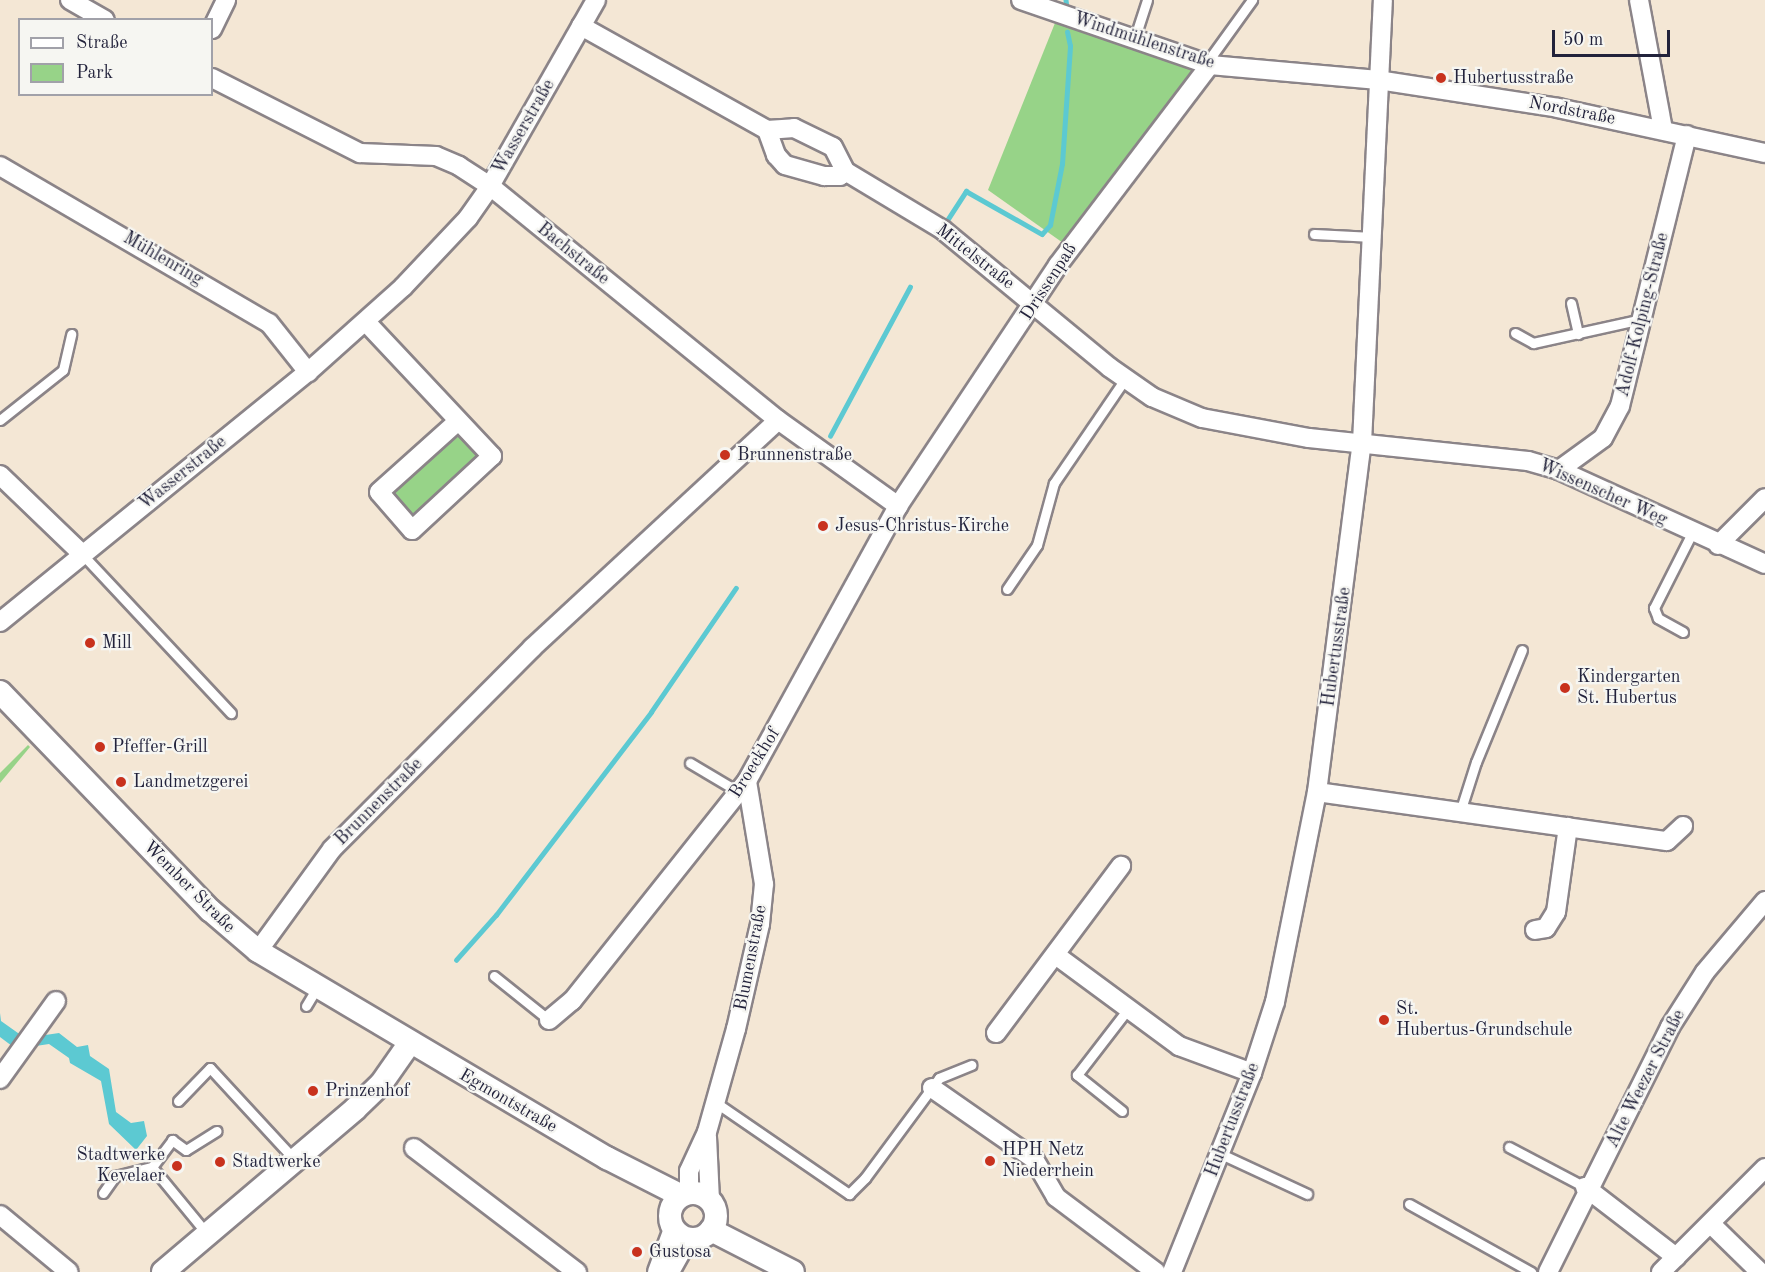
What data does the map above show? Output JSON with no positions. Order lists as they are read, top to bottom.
{
  "streets": {
    "street": [
      "Windmühlenstraße",
      "Nordstraße",
      "Wasserstraße",
      "Bachstraße",
      "Mittelstraße",
      "Mühlenring",
      "Drissenpaß",
      "Adolf-Kolping-Straße",
      "Wissenscher Weg",
      "Hubertusstraße",
      "Broeckhof",
      "Brunnenstraße",
      "Wember Straße",
      "Blumenstraße",
      "Alte Weezer Straße",
      "Egmontstraße"
    ]
  },
  "crossings": [
    ["Windmühlenstraße", "Nordstraße"],
    ["Windmühlenstraße", "Drissenpaß"],
    ["Windmühlenstraße", "Hubertusstraße"],
    ["Nordstraße", "Adolf-Kolping-Straße"],
    ["Nordstraße", "Hubertusstraße"],
    ["Wasserstraße", "Bachstraße"],
    ["Wasserstraße", "Mühlenring"],
    ["Bachstraße", "Drissenpaß"],
    ["Bachstraße", "Broeckhof"],
    ["Bachstraße", "Brunnenstraße"],
    ["Mittelstraße", "Drissenpaß"],
    ["Mittelstraße", "Wissenscher Weg"],
    ["Mittelstraße", "Hubertusstraße"],
    ["Drissenpaß", "Broeckhof"],
    ["Adolf-Kolping-Straße", "Wissenscher Weg"],
    ["Wissenscher Weg", "Hubertusstraße"],
    ["Broeckhof", "Blumenstraße"],
    ["Brunnenstraße", "Wember Straße"],
    ["Wember Straße", "Egmontstraße"],
    ["Blumenstraße", "Egmontstraße"]
  ],
  "places": [
    "Hubertusstraße",
    "Brunnenstraße",
    "Jesus-Christus-Kirche",
    "Mill",
    "Kindergarten St. Hubertus",
    "Pfeffer-Grill",
    "Landmetzgerei",
    "St. Hubertus-Grundschule",
    "Prinzenhof",
    "HPH Netz Niederrhein",
    "Stadtwerke",
    "Stadtwerke Kevelaer",
    "Gustosa"
  ],
  "legend": ["Straße", "Park"],
  "scale_bar": "50 m"
}
